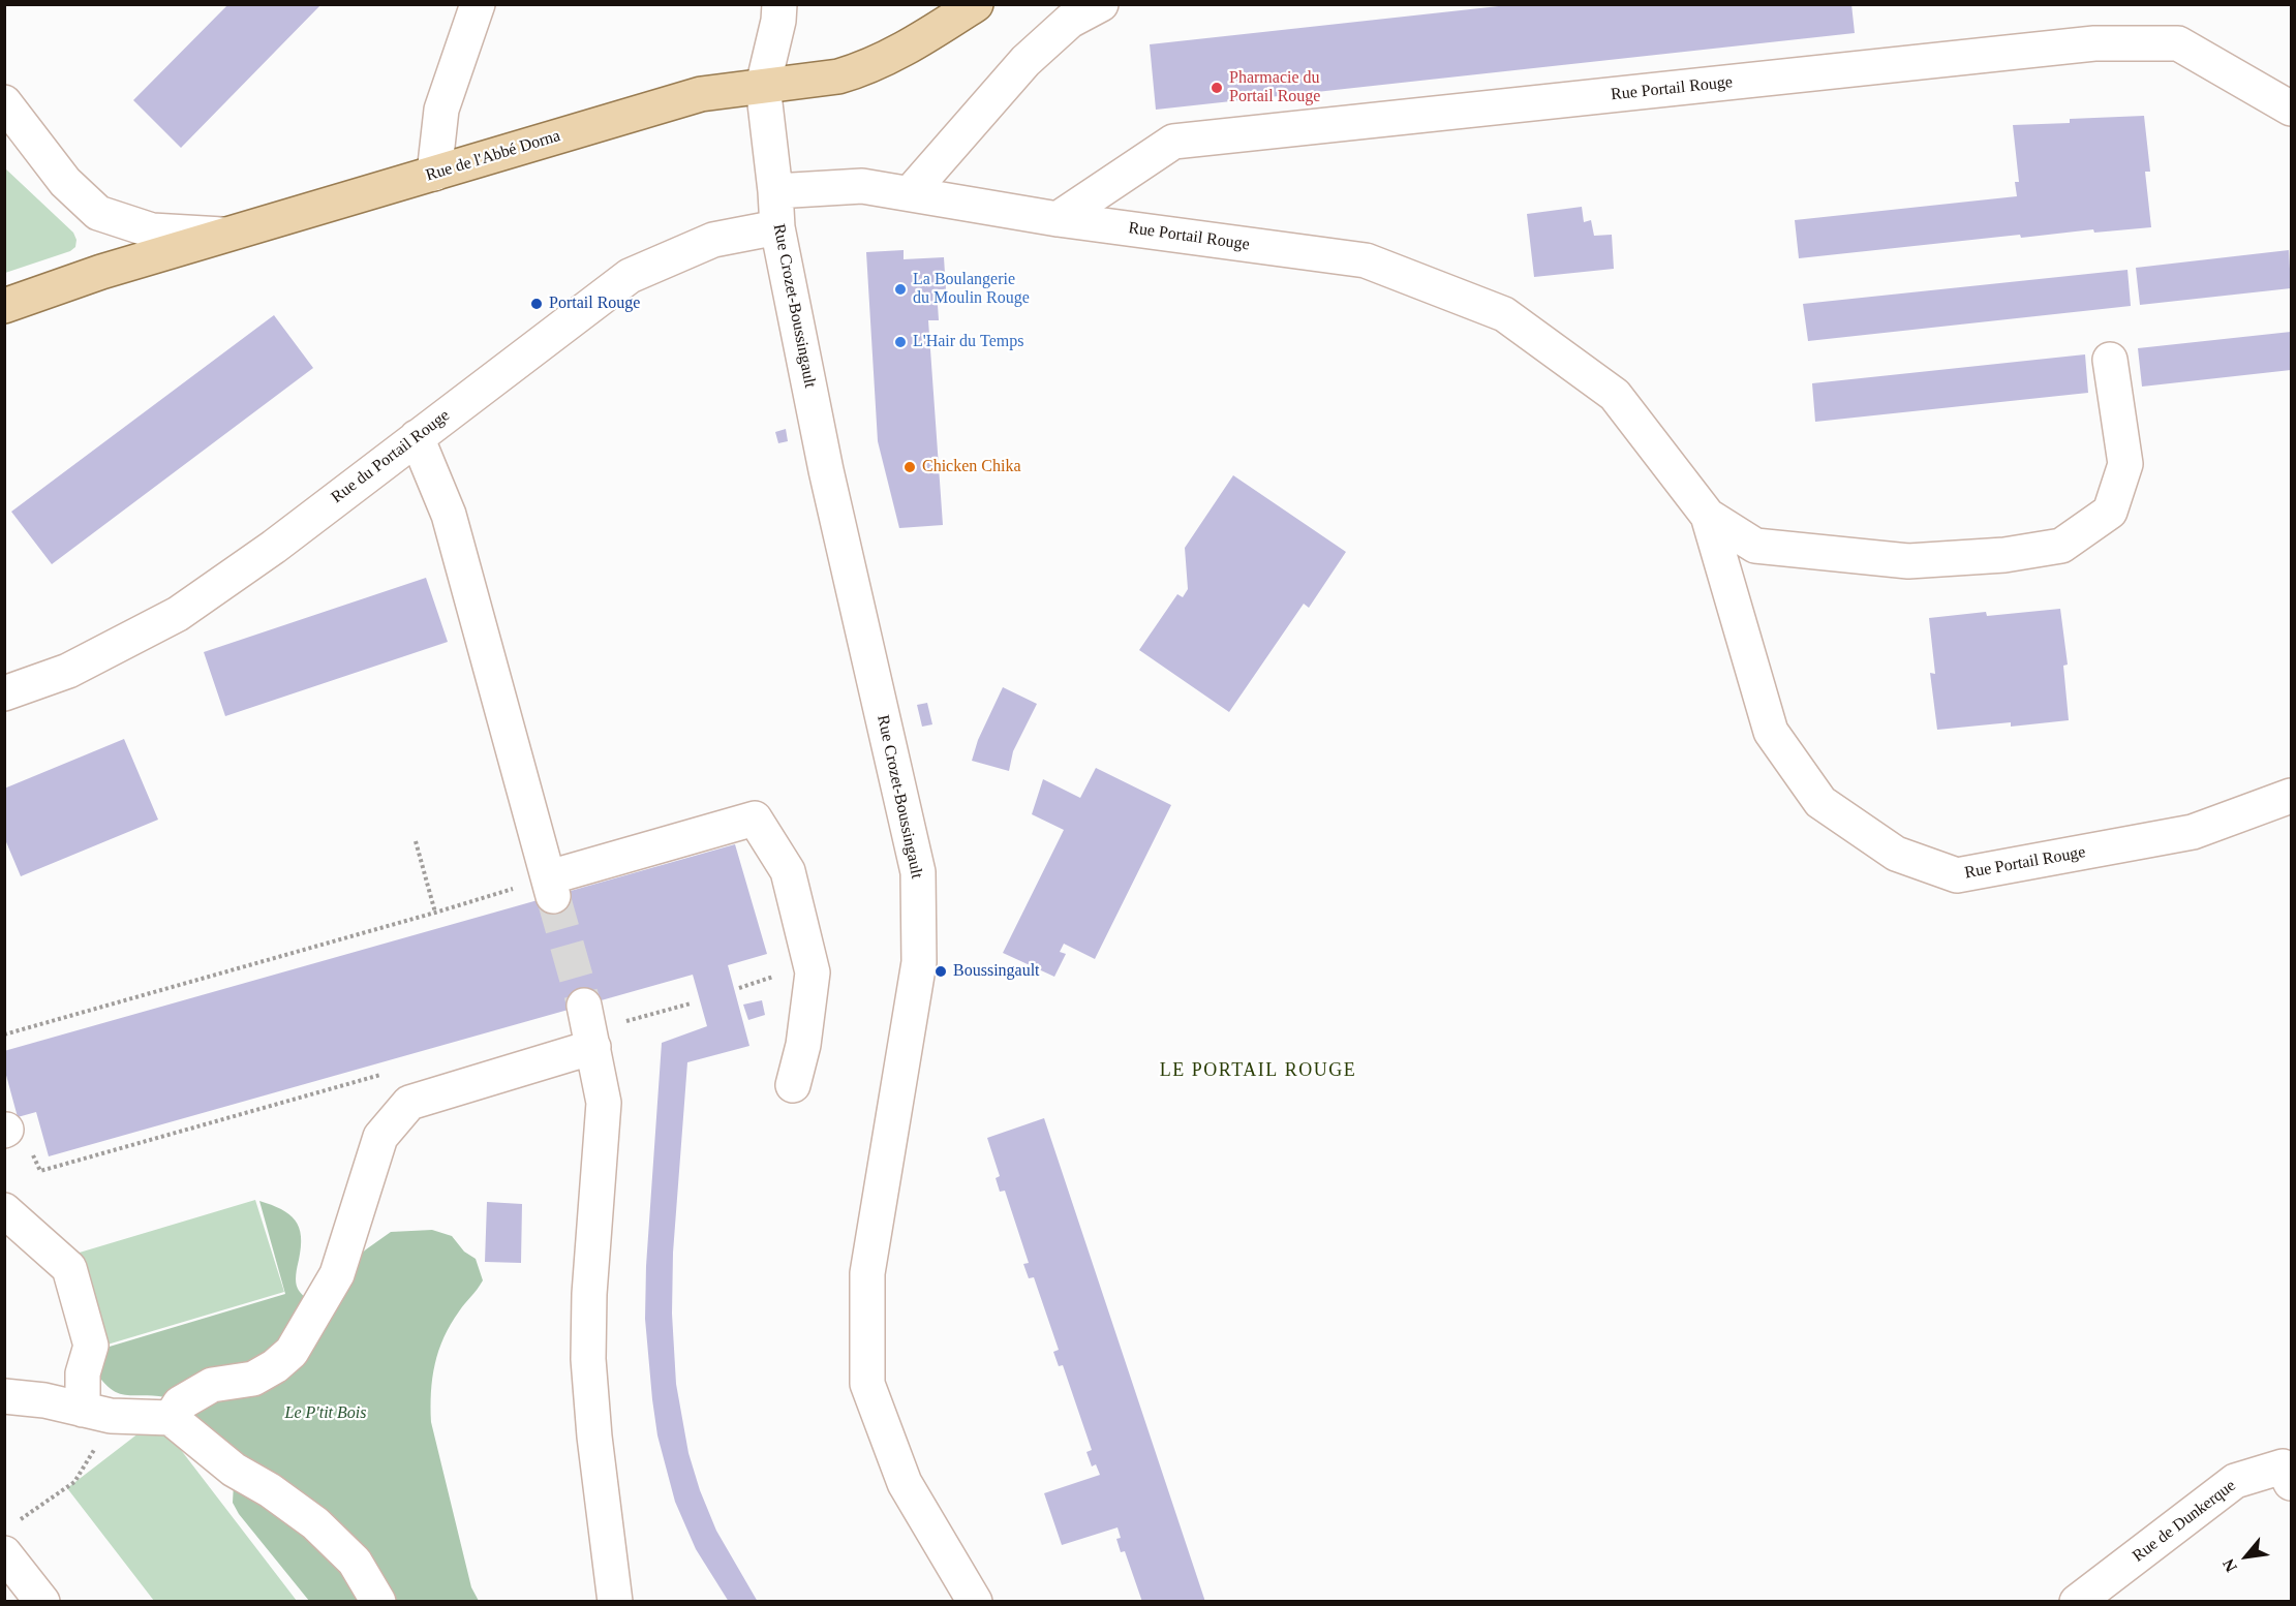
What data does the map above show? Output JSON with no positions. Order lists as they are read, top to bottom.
{
  "streets": {
    "main road": ["Rue de l'Abbé Dorna"],
    "street": [
      "Rue Portail Rouge",
      "Rue Crozet-Boussingault",
      "Rue du Portail Rouge",
      "Rue de Dunkerque"
    ]
  },
  "crossings": [
    ["Rue Portail Rouge", "Rue Crozet-Boussingault"],
    ["Rue de l'Abbé Dorna", "Rue Crozet-Boussingault"],
    ["Rue Crozet-Boussingault", "Rue du Portail Rouge"]
  ],
  "districts": ["LE PORTAIL ROUGE"],
  "parks": ["Le P'tit Bois"],
  "places": [
    "Pharmacie du Portail Rouge",
    "La Boulangerie du Moulin Rouge",
    "Portail Rouge",
    "L'Hair du Temps",
    "Chicken Chika",
    "Boussingault"
  ],
  "north": "bottom left"
}
